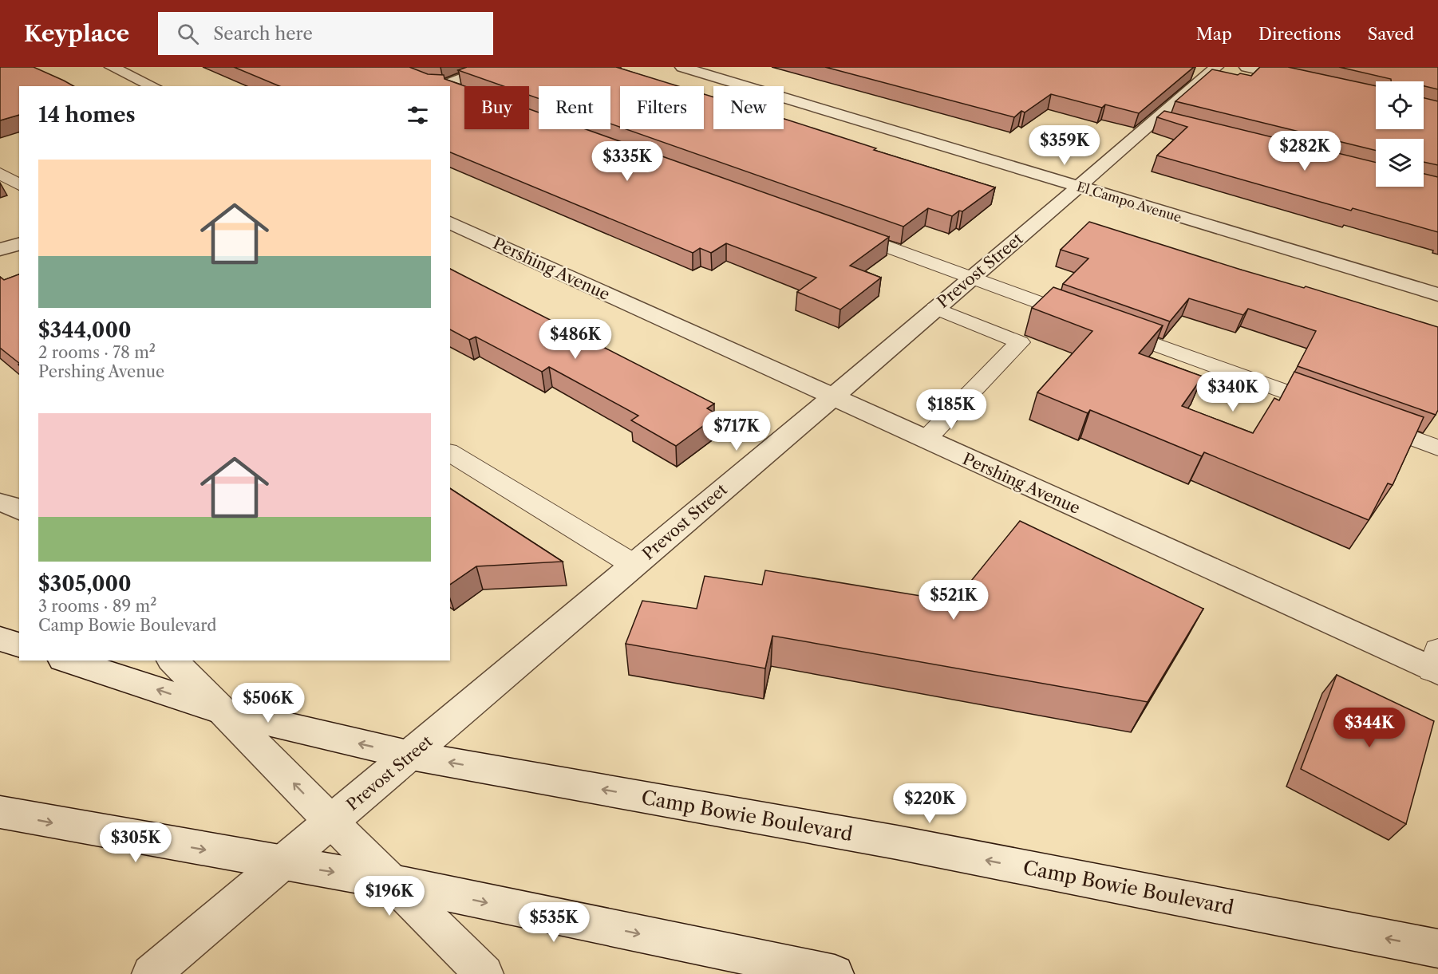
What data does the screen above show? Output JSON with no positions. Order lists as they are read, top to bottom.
{
  "streets": {
    "street": [
      "El Campo Avenue",
      "Pershing Avenue",
      "Prevost Street",
      "Camp Bowie Boulevard"
    ]
  },
  "crossings": [
    ["El Campo Avenue", "Prevost Street"],
    ["Pershing Avenue", "Prevost Street"],
    ["Prevost Street", "Camp Bowie Boulevard"]
  ],
  "page": {
    "header": "Keyplace",
    "search": "Search here",
    "nav": ["Map", "Directions", "Saved"],
    "chip": [
      "Buy",
      "Rent",
      "Filters",
      "New"
    ],
    "heading": "14 homes",
    "price": [
      "$359K",
      "$282K",
      "$335K",
      "$486K",
      "$340K",
      "$185K",
      "$717K",
      "$521K",
      "$506K",
      "$344K",
      "$220K",
      "$305K",
      "$196K",
      "$535K"
    ],
    "list": [
      {
        "name": "$344,000",
        "note": "2 rooms · 78 m² · Pershing Avenue"
      },
      {
        "name": "$305,000",
        "note": "3 rooms · 89 m² · Camp Bowie Boulevard"
      }
    ]
  }
}
